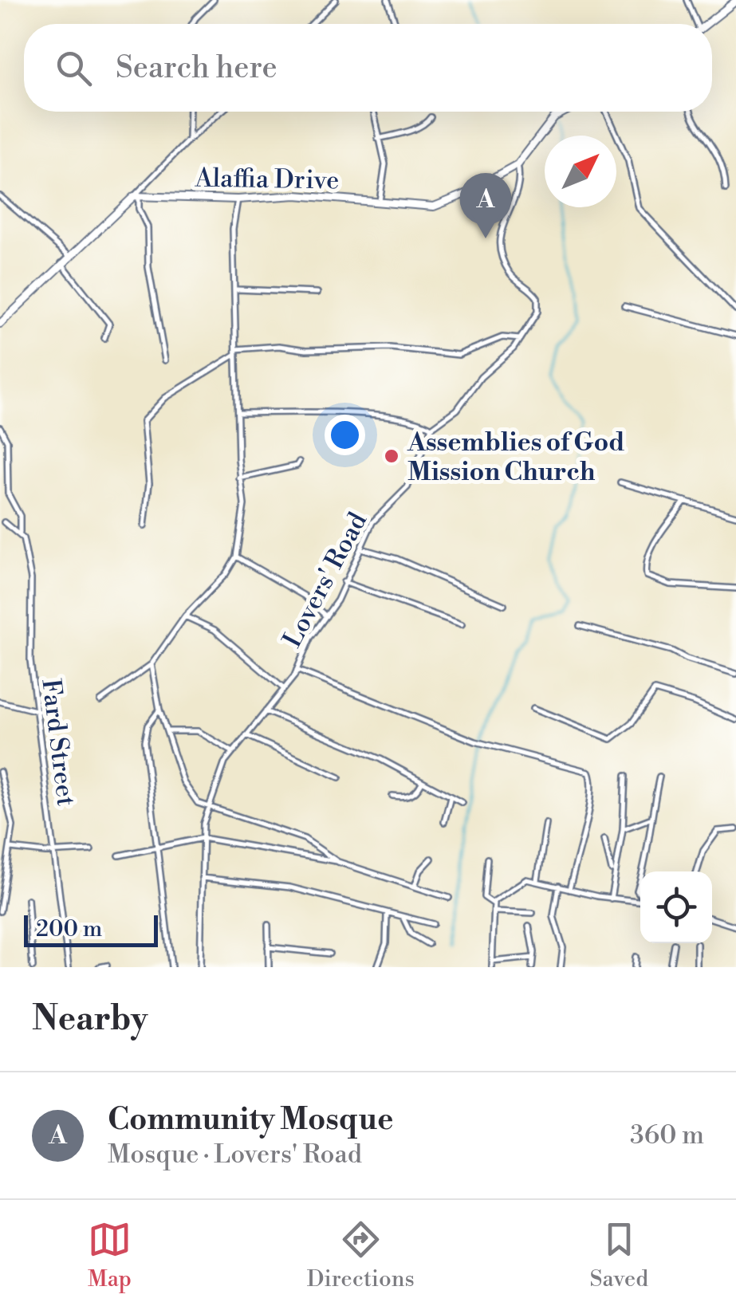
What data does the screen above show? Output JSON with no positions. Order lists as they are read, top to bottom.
{
  "streets": {
    "street": ["Alaffia Drive", "Lovers' Road", "Fard Street"]
  },
  "crossings": [
    ["Alaffia Drive", "Lovers' Road"]
  ],
  "places": ["Assemblies of God Mission Church"],
  "scale_bar": "200 m",
  "north": "top right",
  "page": {
    "search": "Search here",
    "pins": "A",
    "scale": "200 m",
    "heading": "Nearby",
    "list": [
      {
        "mark": "A",
        "name": "Community Mosque",
        "note": "Mosque · Lovers' Road",
        "value": "360 m"
      }
    ],
    "nav": ["Map", "Directions", "Saved"]
  }
}
